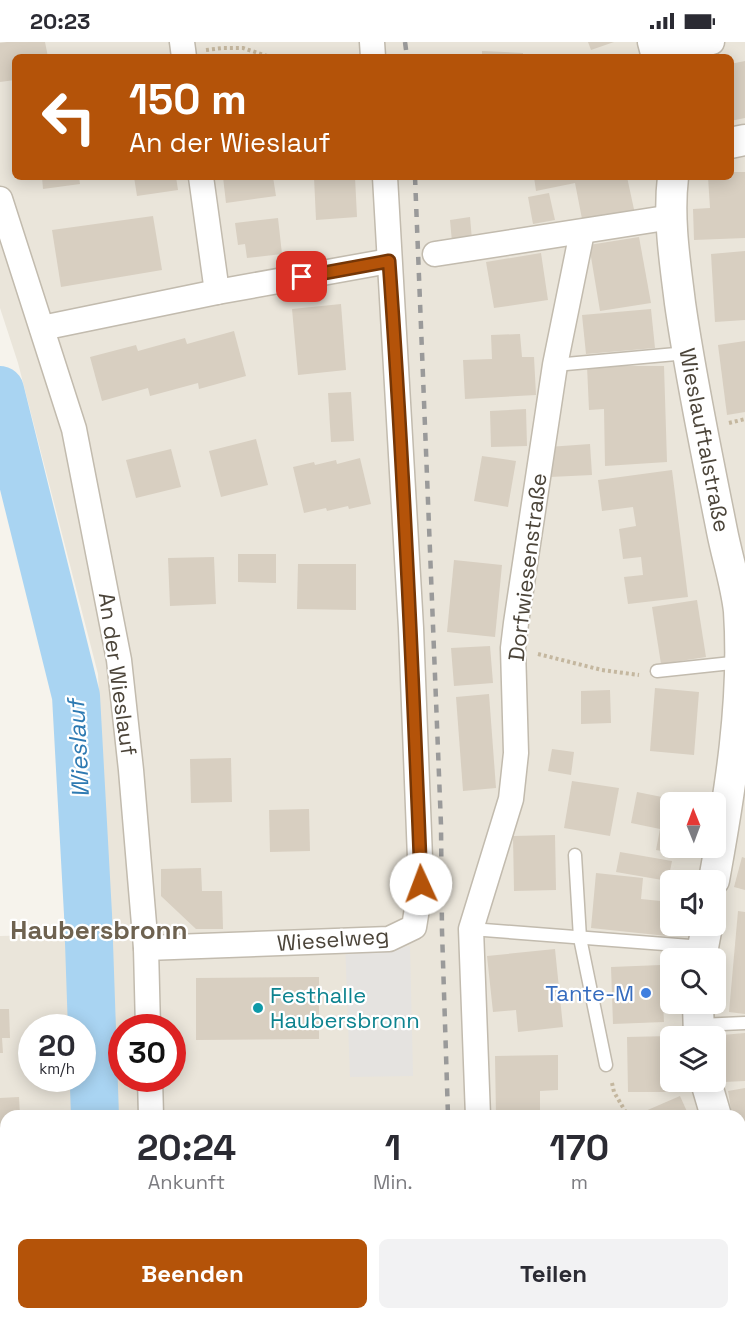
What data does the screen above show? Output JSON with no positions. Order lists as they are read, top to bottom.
{
  "streets": {
    "street": [
      "Wieslauftalstraße",
      "Dorfwiesenstraße",
      "An der Wieslauf",
      "Wieselweg"
    ]
  },
  "crossings": [
    ["An der Wieslauf", "Wieselweg"]
  ],
  "districts": ["Haubersbronn"],
  "water": ["Wieslauf"],
  "places": ["Tante-M", "Festhalle Haubersbronn"],
  "north": "top",
  "page": {
    "status": "20:23",
    "turn": ["150 m", "An der Wieslauf"],
    "speed": "20 km/h",
    "limit": "30",
    "eta": [
      "20:24",
      "Ankunft",
      "1",
      "Min.",
      "170",
      "m"
    ],
    "buttons": ["Beenden", "Teilen"]
  }
}
